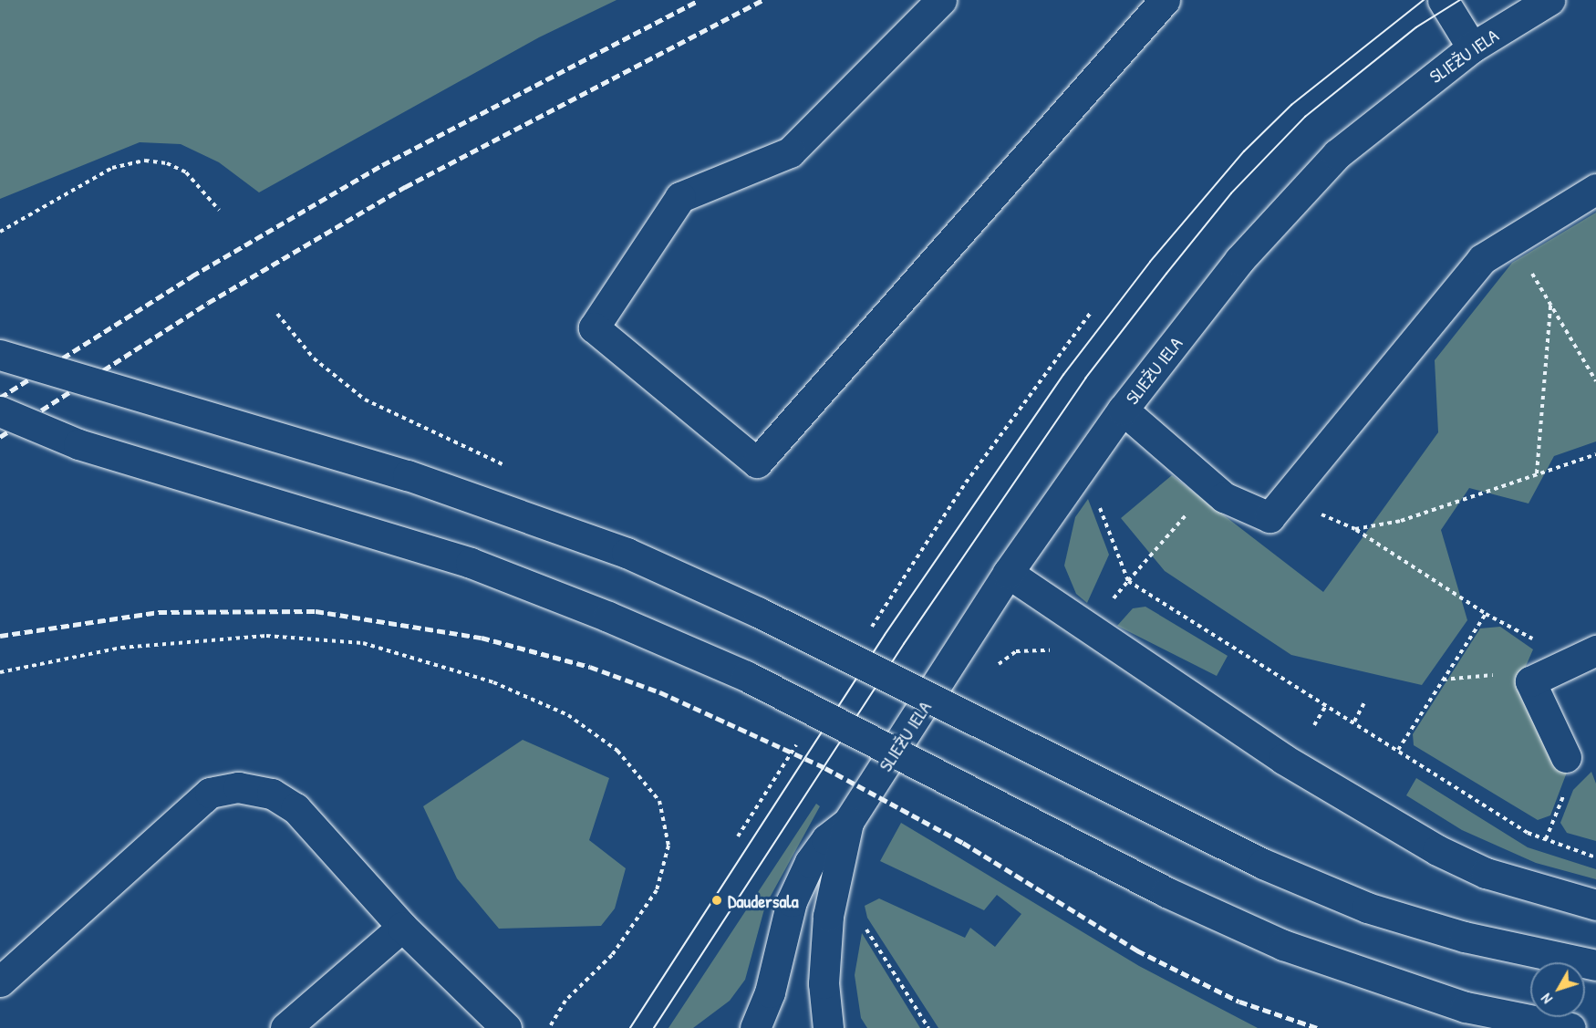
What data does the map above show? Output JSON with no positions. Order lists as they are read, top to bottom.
{
  "streets": {
    "main road": ["SLIEŽU IELA"]
  },
  "places": ["Daudersala"],
  "north": "bottom left"
}
